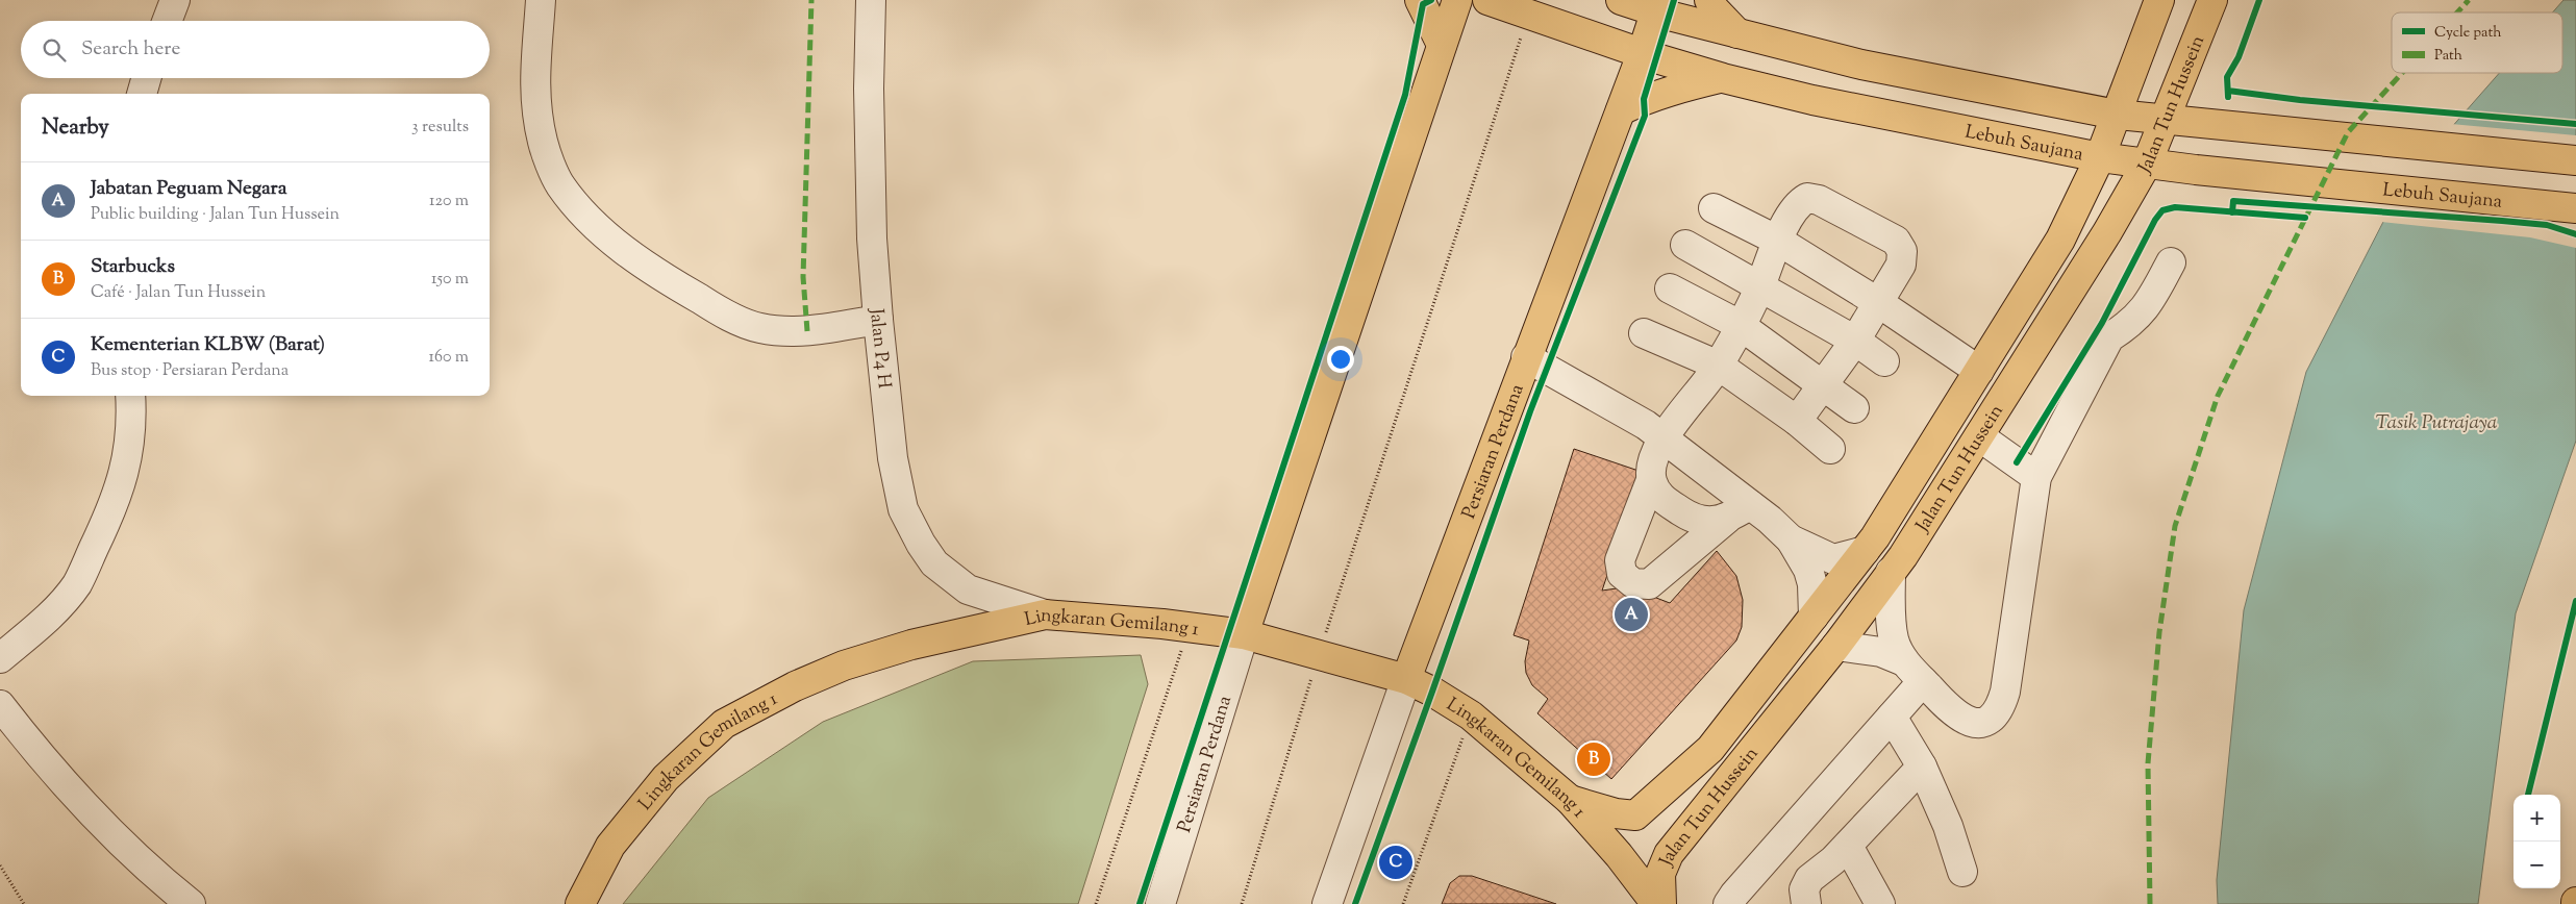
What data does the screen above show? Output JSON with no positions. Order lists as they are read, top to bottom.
{
  "streets": {
    "main road": [
      "Jalan Tun Hussein",
      "Lebuh Saujana",
      "Persiaran Perdana",
      "Lingkaran Gemilang 1"
    ],
    "street": ["Jalan P4 H"]
  },
  "crossings": [
    ["Jalan Tun Hussein", "Lebuh Saujana"],
    ["Jalan Tun Hussein", "Lingkaran Gemilang 1"],
    ["Lebuh Saujana", "Persiaran Perdana"],
    ["Jalan P4 H", "Lingkaran Gemilang 1"],
    ["Persiaran Perdana", "Lingkaran Gemilang 1"]
  ],
  "water": ["Tasik Putrajaya"],
  "legend": ["Cycle path", "Path"],
  "page": {
    "search": "Search here",
    "heading": ["Nearby", "3 results"],
    "list": [
      {
        "mark": "A",
        "name": "Jabatan Peguam Negara",
        "note": "Public building · Jalan Tun Hussein",
        "value": "120 m"
      },
      {
        "mark": "B",
        "name": "Starbucks",
        "note": "Café · Jalan Tun Hussein",
        "value": "150 m"
      },
      {
        "mark": "C",
        "name": "Kementerian KLBW (Barat)",
        "note": "Bus stop · Persiaran Perdana",
        "value": "160 m"
      }
    ],
    "pins": ["A", "B", "C"],
    "map_buttons": ["+", "−"]
  }
}
